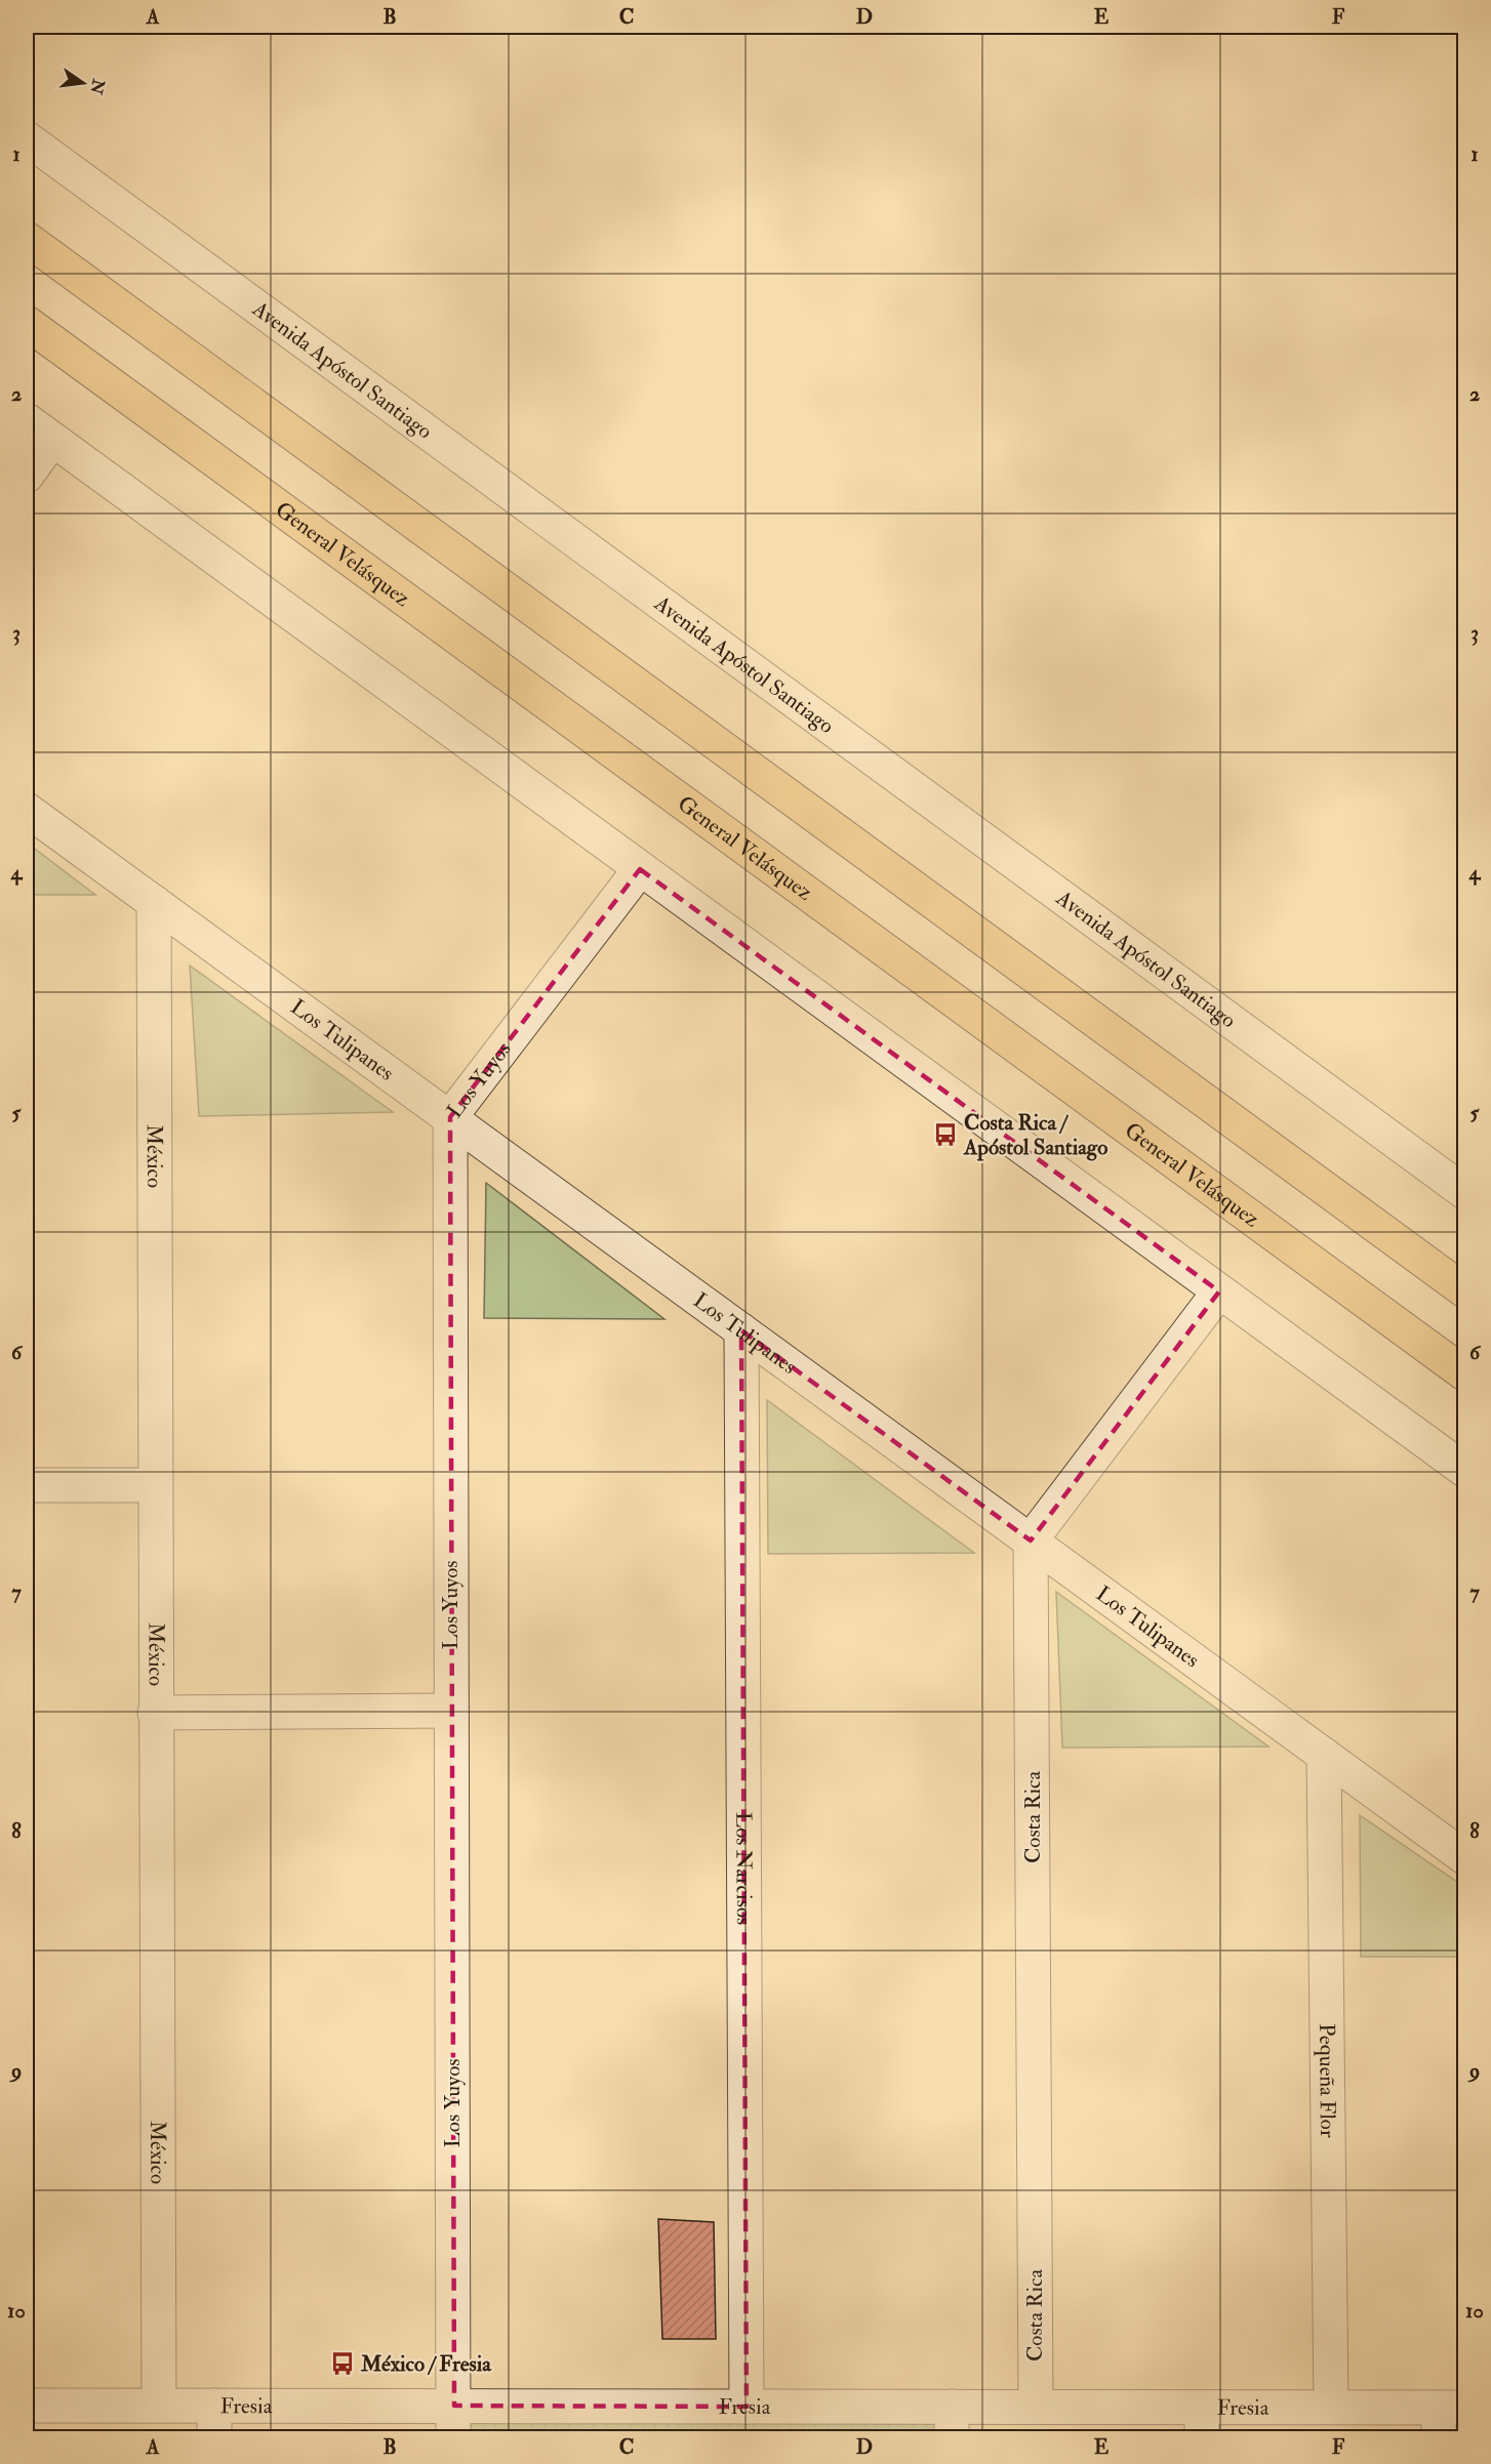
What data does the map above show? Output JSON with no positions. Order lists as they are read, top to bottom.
{
  "streets": {
    "highway": ["General Velásquez"],
    "street": [
      "Avenida Apóstol Santiago",
      "Los Tulipanes",
      "Los Yuyos",
      "México",
      "Costa Rica",
      "Los Narcisos",
      "Pequeña Flor",
      "Fresia"
    ]
  },
  "crossings": [
    ["Los Tulipanes", "Los Yuyos"],
    ["Los Tulipanes", "México"],
    ["Los Tulipanes", "Costa Rica"],
    ["Los Tulipanes", "Los Narcisos"],
    ["Los Tulipanes", "Pequeña Flor"],
    ["Los Yuyos", "Fresia"],
    ["México", "Fresia"],
    ["Costa Rica", "Fresia"],
    ["Los Narcisos", "Fresia"],
    ["Pequeña Flor", "Fresia"]
  ],
  "places": {
    "bus stop": ["Costa Rica / Apóstol Santiago", "México / Fresia"]
  },
  "north": "right",
  "grid": {
    "columns": [
      "A",
      "B",
      "C",
      "D",
      "E",
      "F"
    ],
    "rows": [
      "1",
      "2",
      "3",
      "4",
      "5",
      "6",
      "7",
      "8",
      "9",
      "10"
    ]
  }
}
